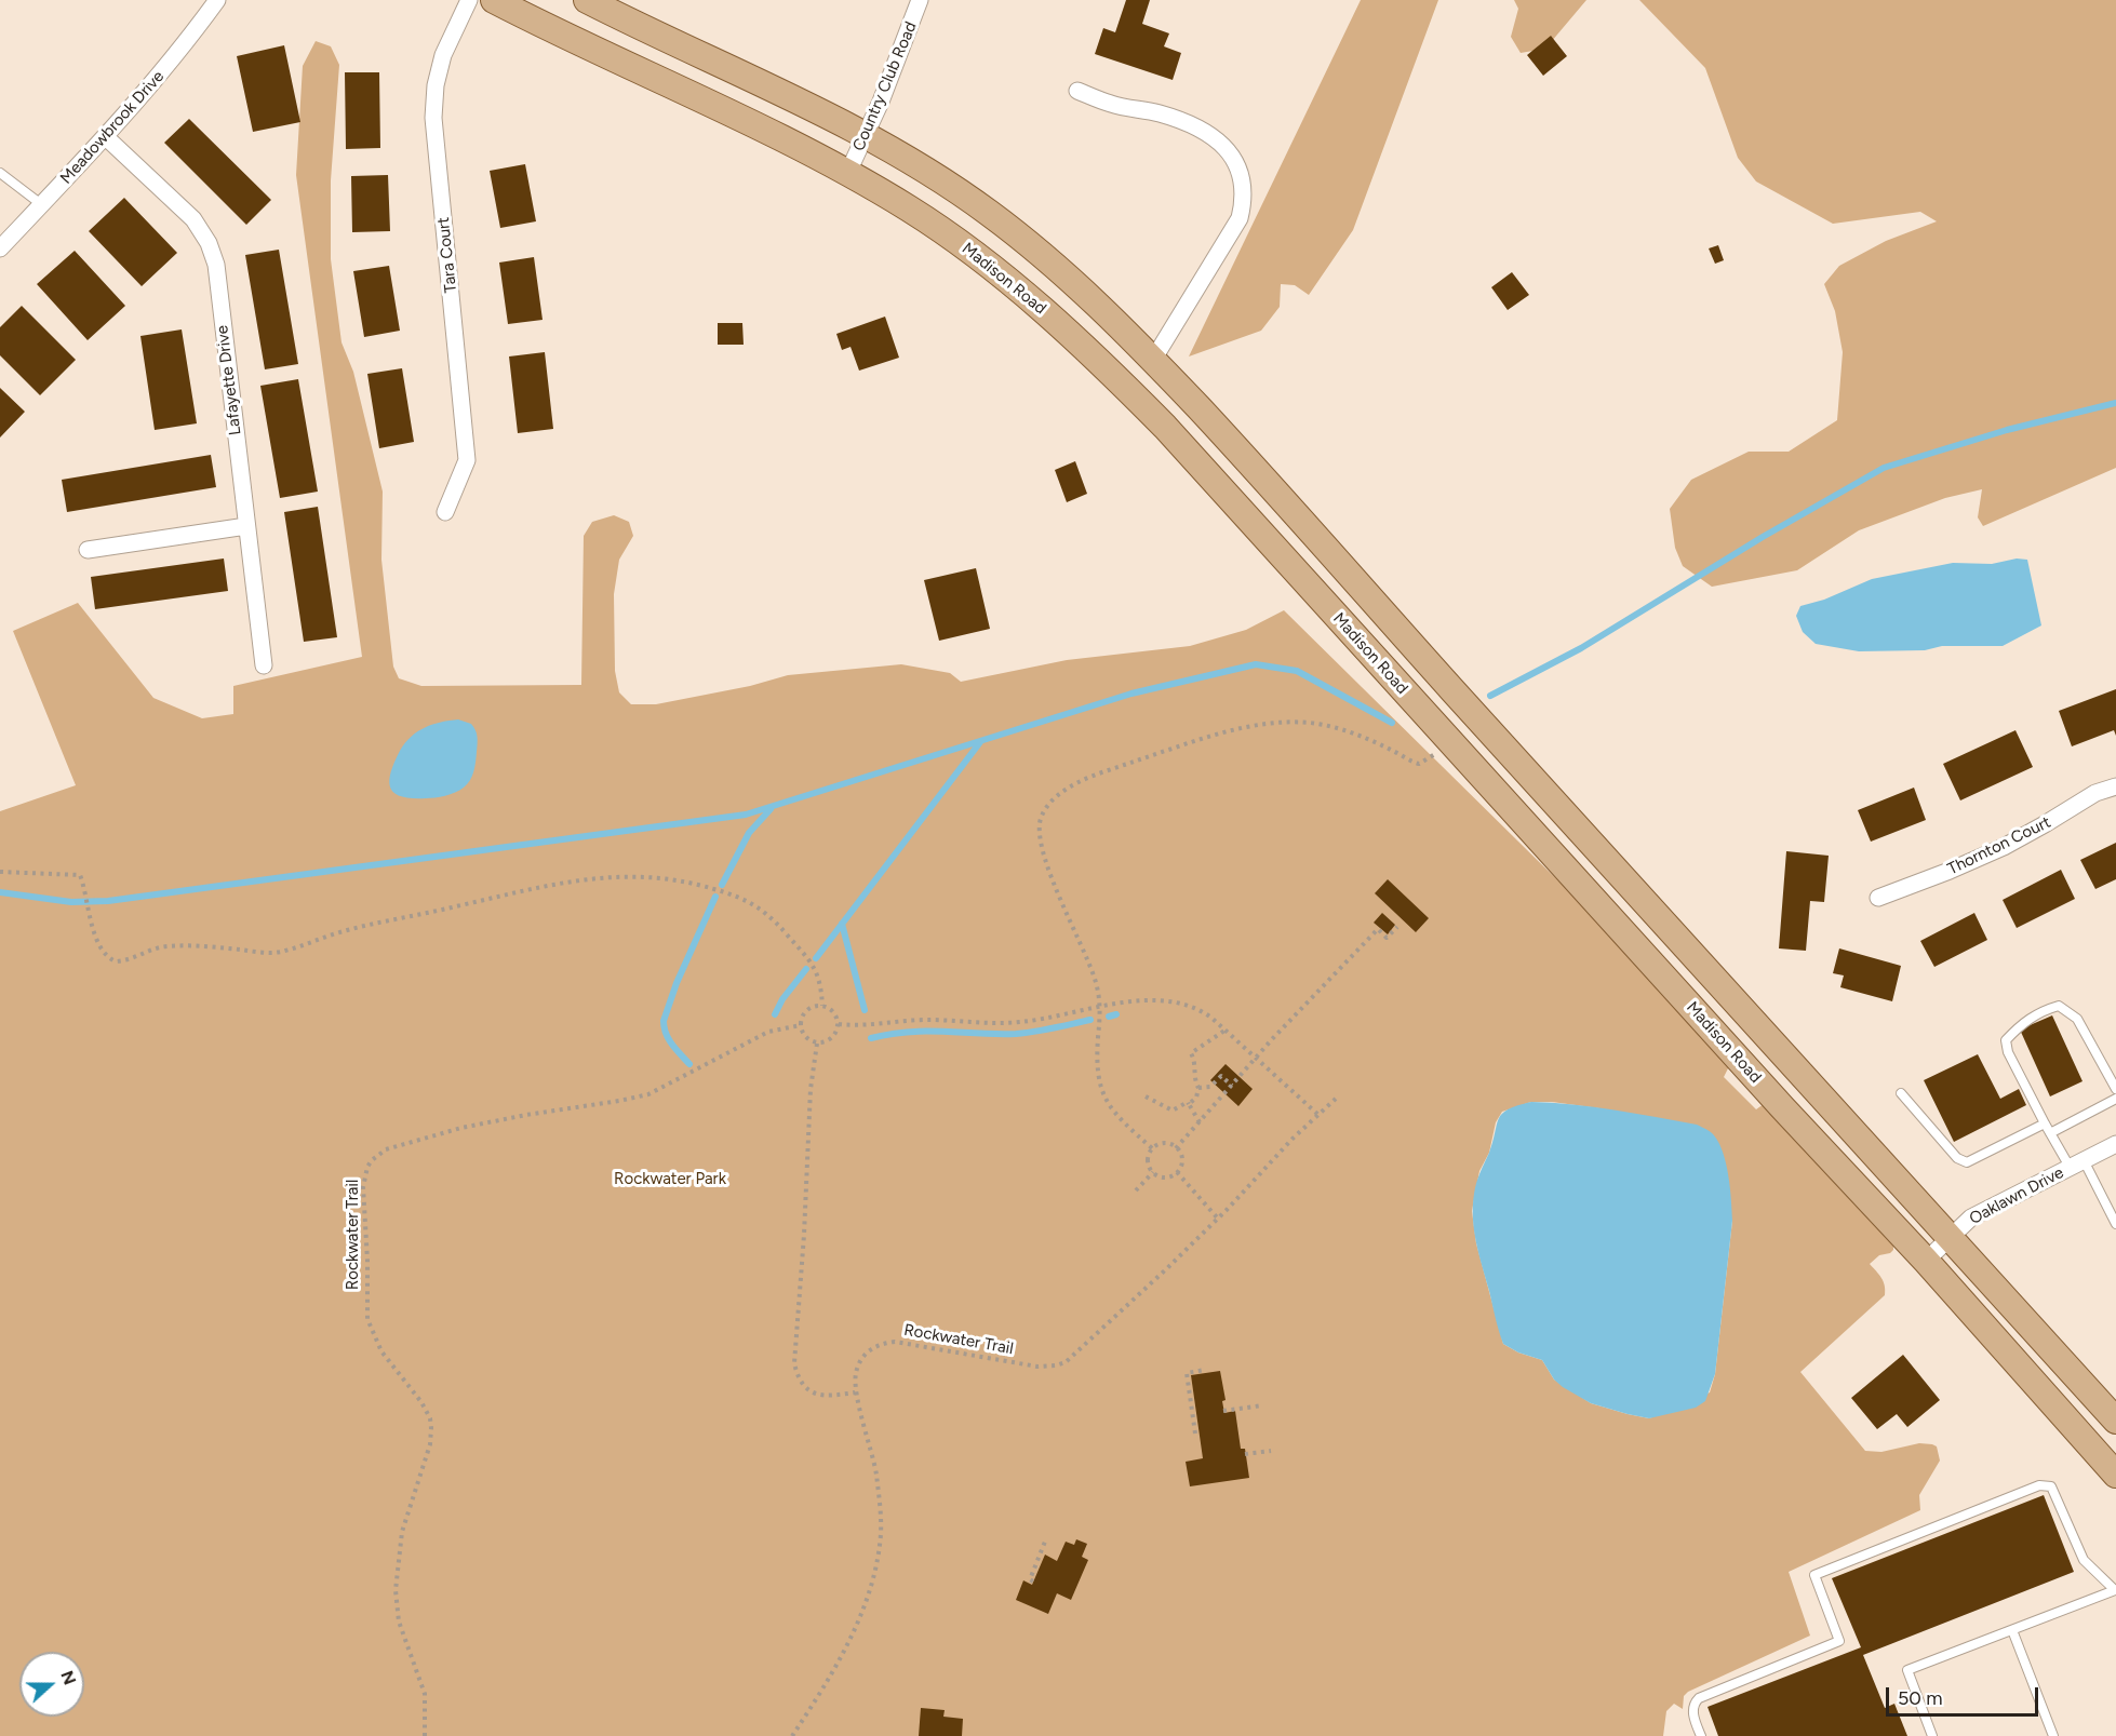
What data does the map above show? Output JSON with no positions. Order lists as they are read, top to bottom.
{
  "streets": {
    "main road": ["Madison Road"],
    "street": [
      "Country Club Road",
      "Meadowbrook Drive",
      "Tara Court",
      "Lafayette Drive",
      "Thornton Court",
      "Oaklawn Drive"
    ],
    "path": ["Rockwater Trail"]
  },
  "crossings": [
    ["Country Club Road", "Madison Road"],
    ["Meadowbrook Drive", "Lafayette Drive"],
    ["Madison Road", "Oaklawn Drive"]
  ],
  "parks": ["Rockwater Park"],
  "scale_bar": "50 m",
  "north": "right"
}
